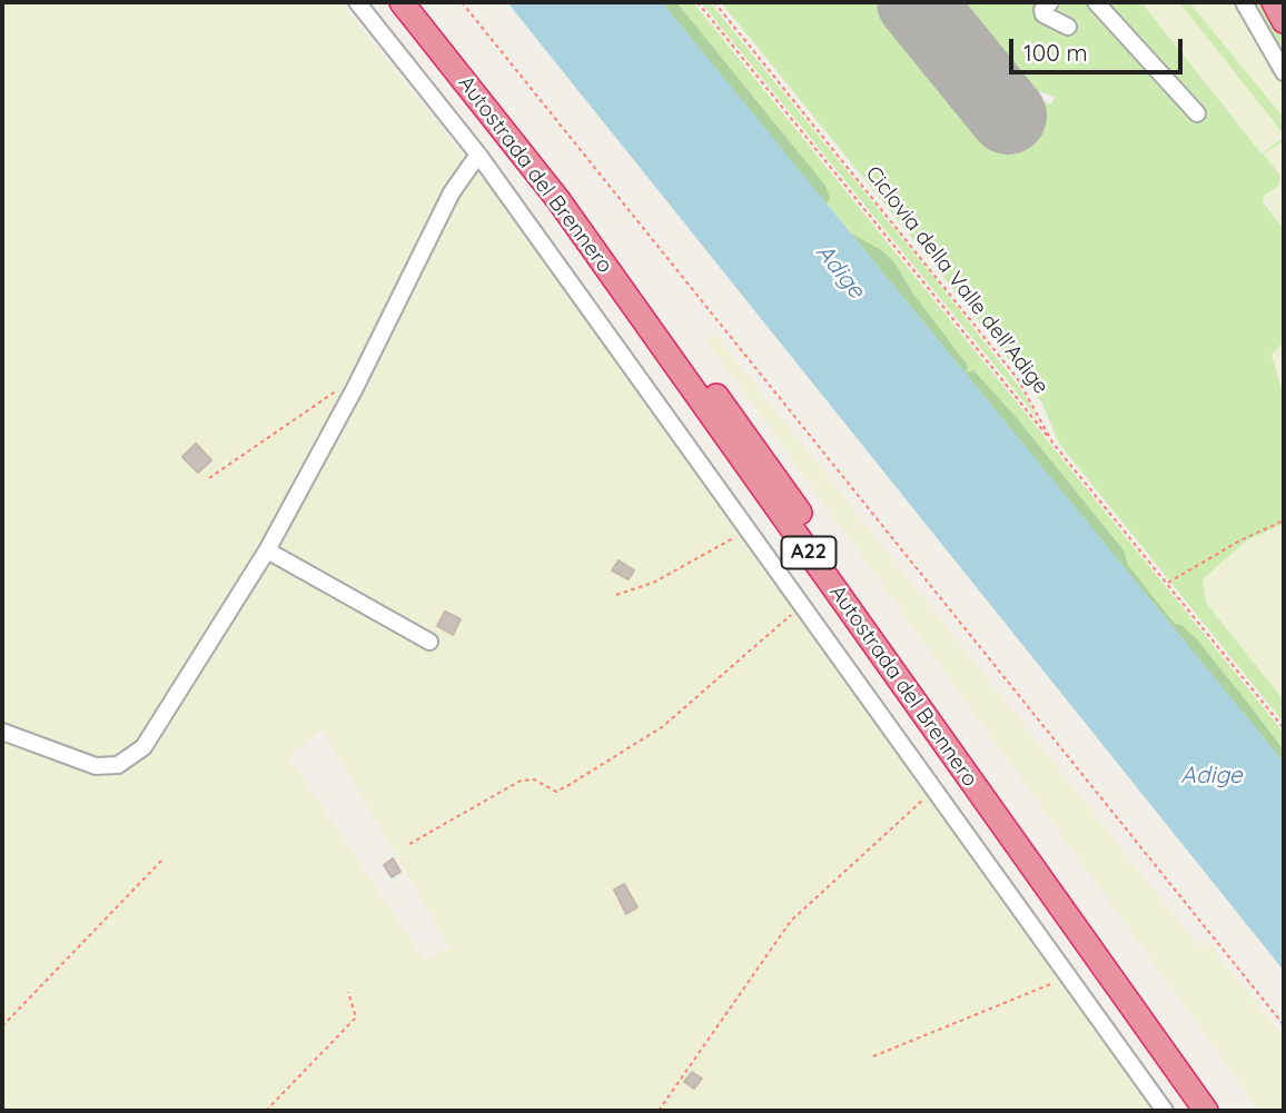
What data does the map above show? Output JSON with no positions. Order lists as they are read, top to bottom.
{
  "streets": {
    "highway": ["Autostrada del Brennero", "A22"],
    "path": ["Ciclovia della Valle dell'Adige"]
  },
  "water": ["Adige"],
  "scale_bar": "100 m"
}
